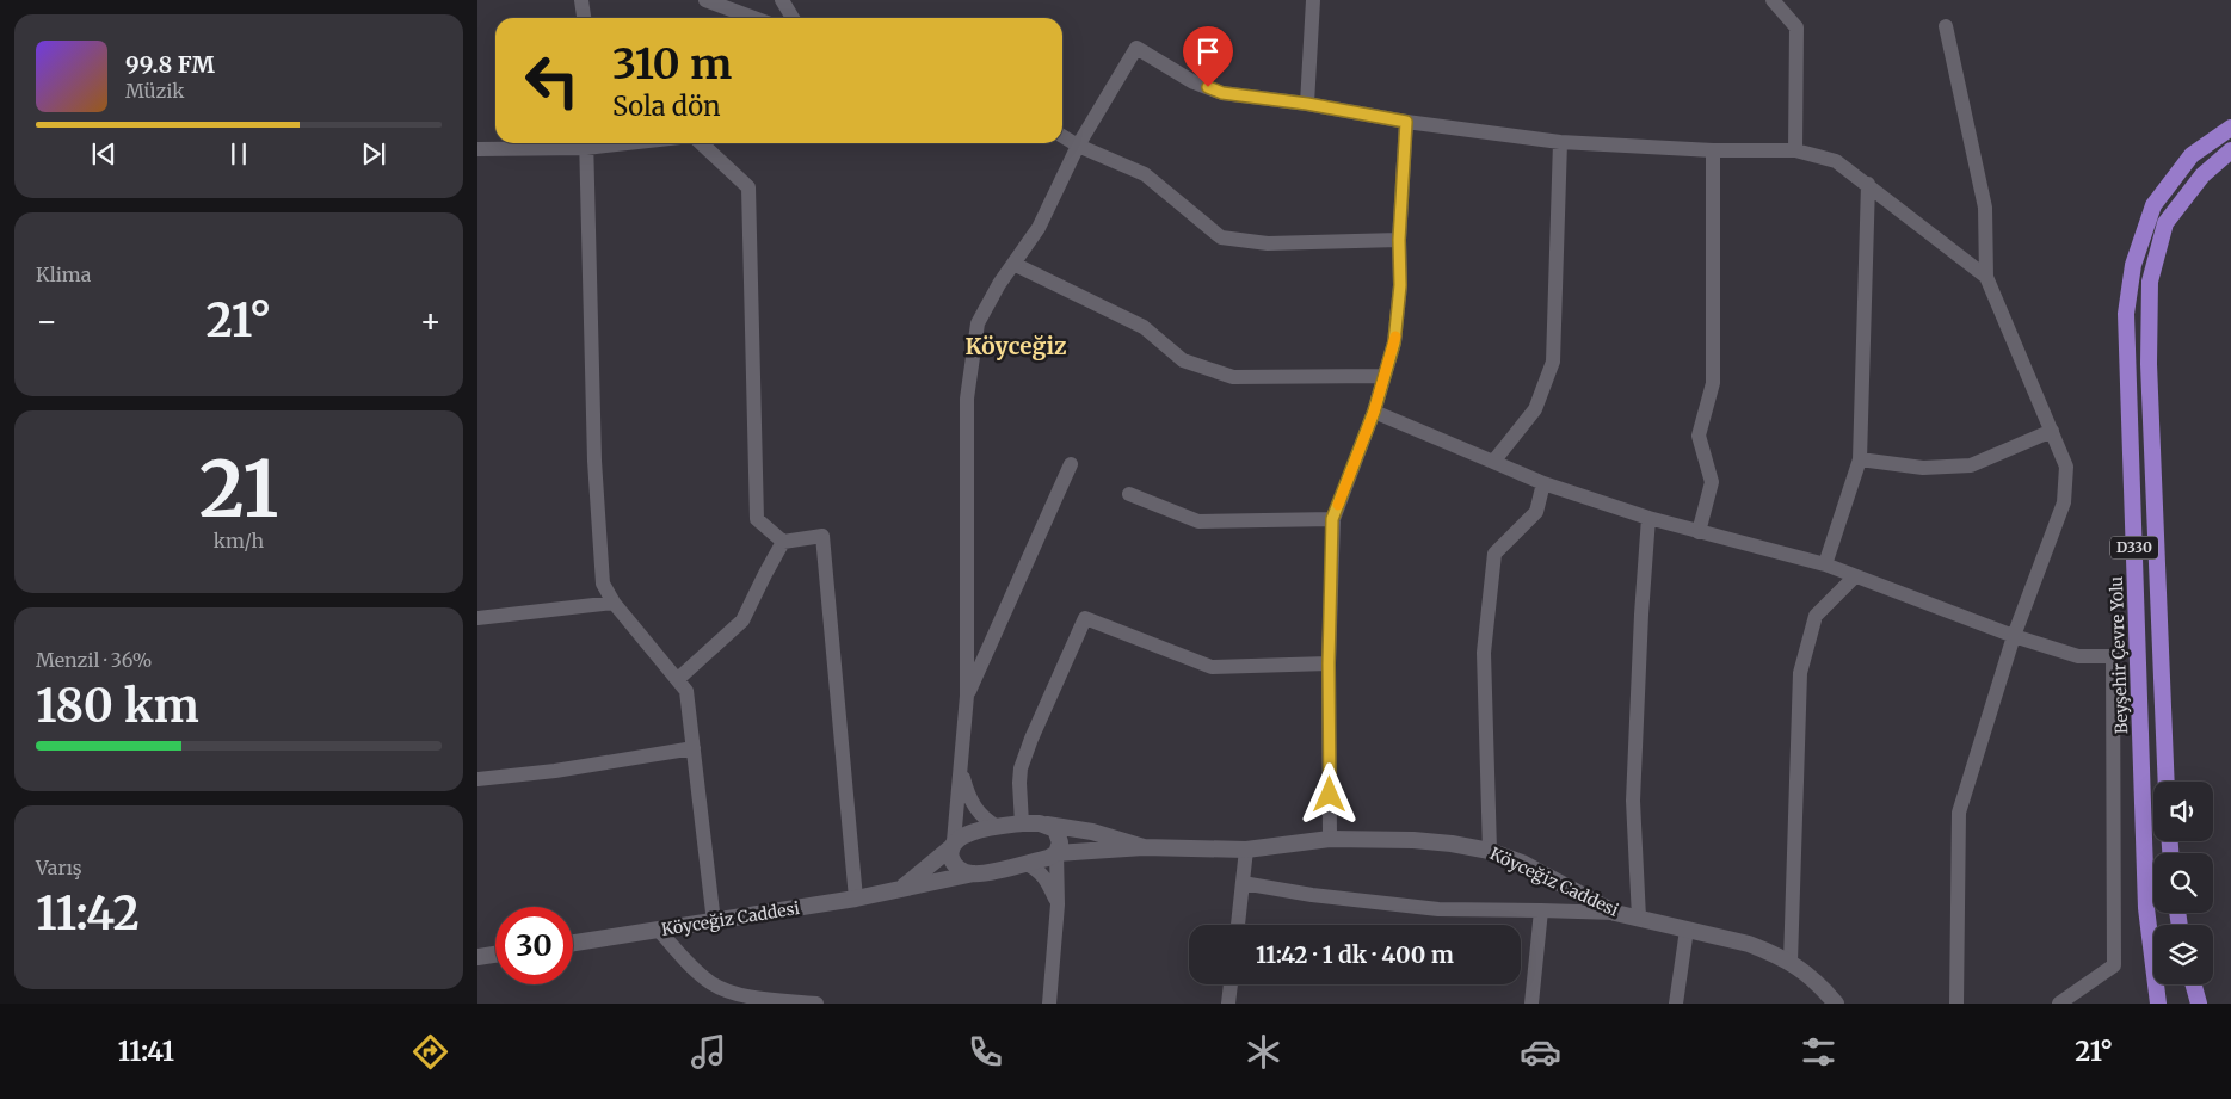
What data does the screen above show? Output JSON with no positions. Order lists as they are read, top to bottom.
{
  "streets": {
    "highway": ["D330", "Beyşehir Çevre Yolu"],
    "street": ["Köyceğiz Caddesi"]
  },
  "districts": ["Köyceğiz"],
  "page": {
    "turn": ["310 m", "Sola dön"],
    "song": ["99.8 FM", "Müzik"],
    "tile": [
      "Klima",
      ["21", "km/h"],
      ["Menzil · 36%", "180 km"],
      ["Varış", "11:42"]
    ],
    "heat": ["−", "21°", "+"],
    "limit": "30",
    "trip": "11:42 · 1 dk · 400 m",
    "tabs": ["11:41", "21°"]
  }
}
